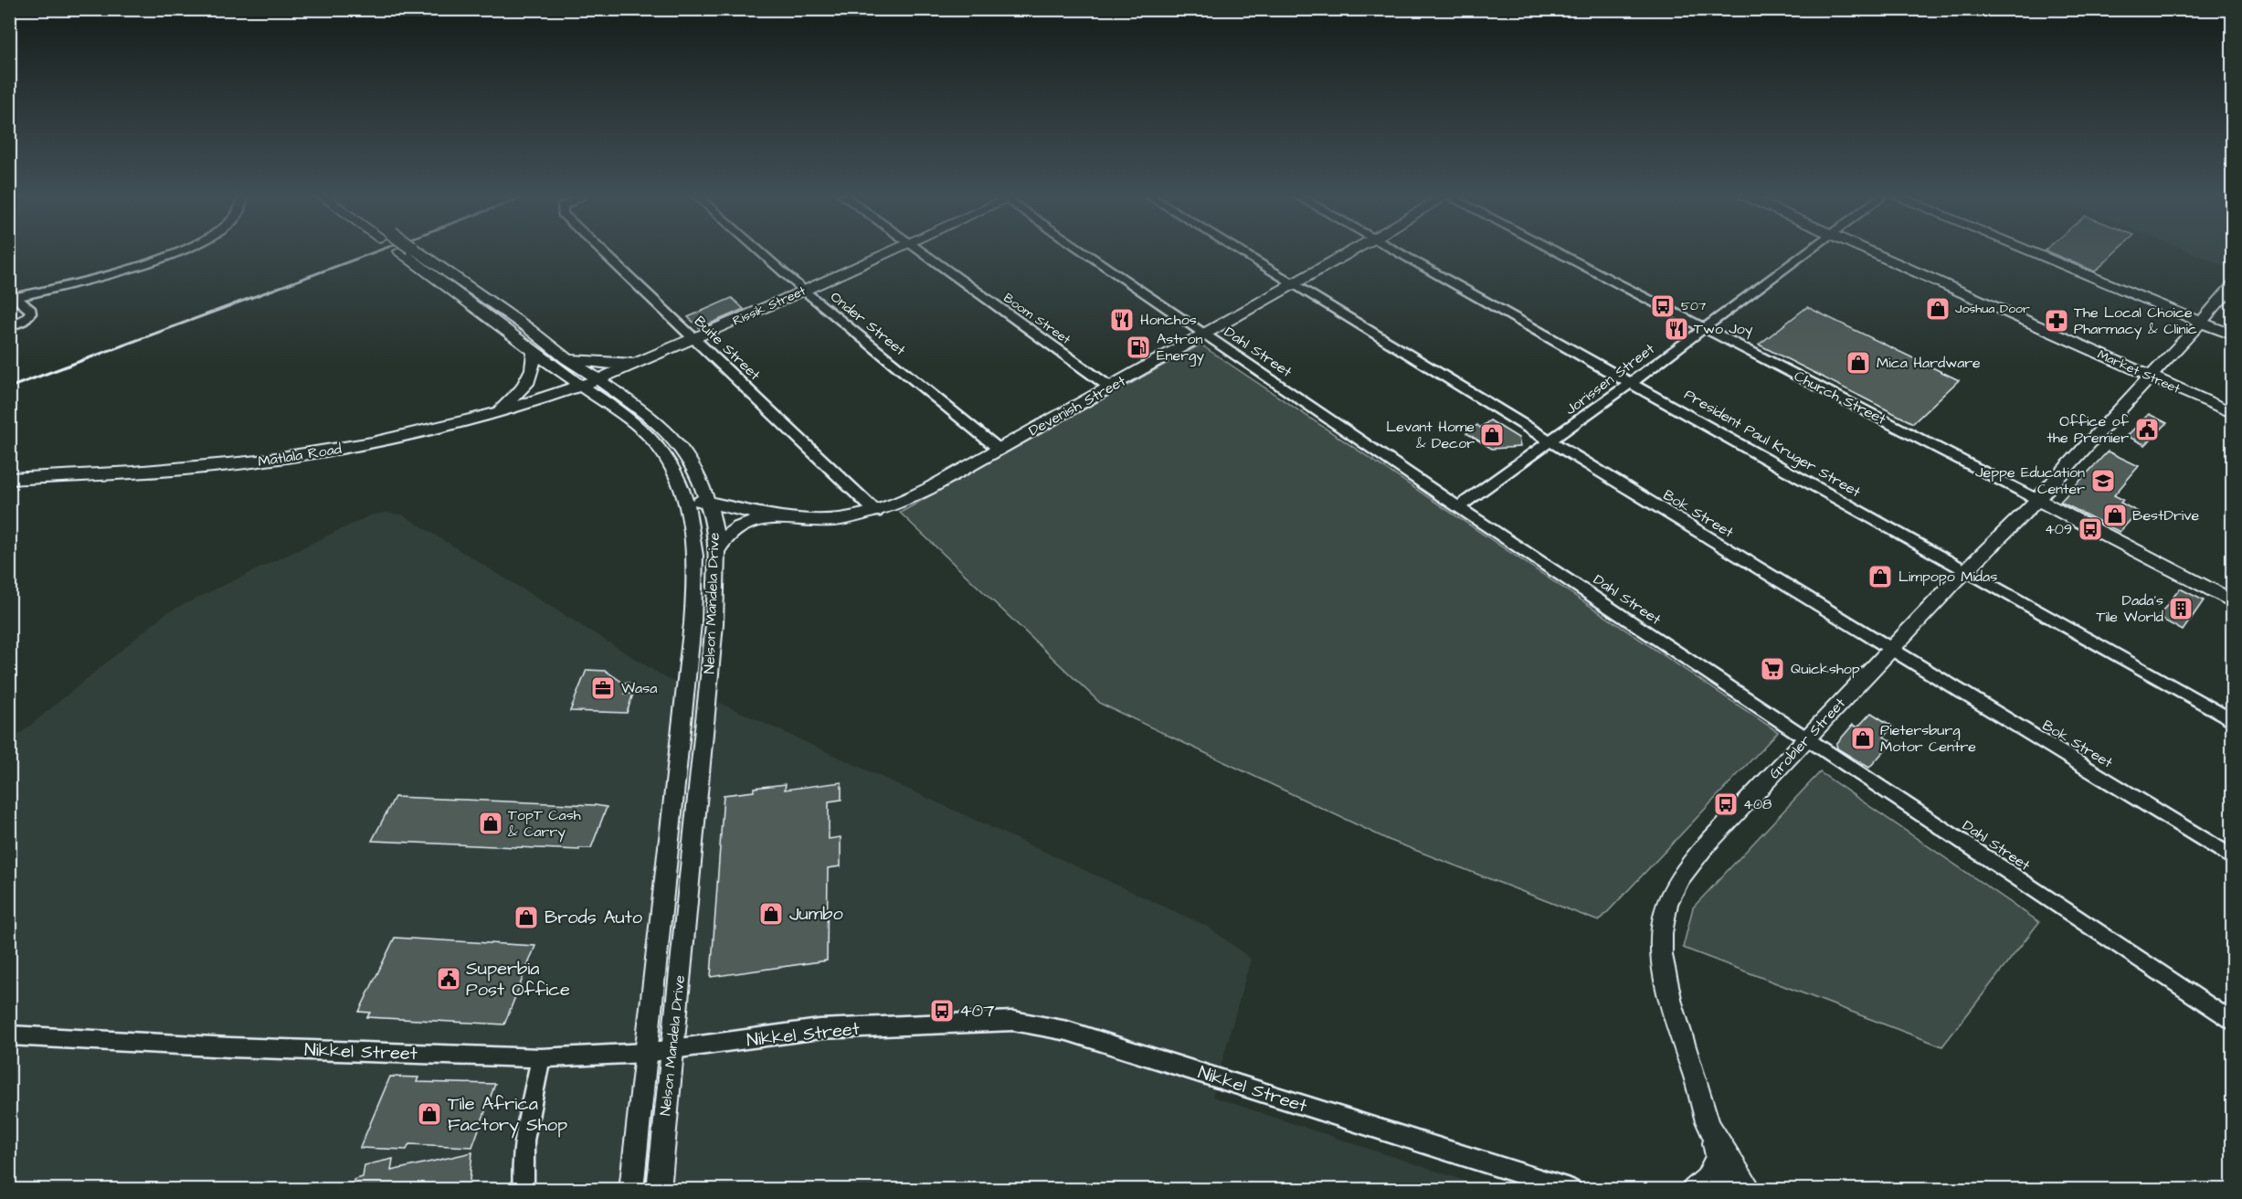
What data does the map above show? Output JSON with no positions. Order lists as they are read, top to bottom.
{
  "streets": {
    "main road": [
      "Rissik Street",
      "Market Street",
      "Church Street",
      "Devenish Street",
      "Matlala Road",
      "Nelson Mandela Drive",
      "Grobler Street"
    ],
    "street": [
      "Boom Street",
      "Onder Street",
      "Buite Street",
      "Dahl Street",
      "Jorissen Street",
      "President Paul Kruger Street",
      "Bok Street",
      "Nikkel Street"
    ]
  },
  "crossings": [
    ["Rissik Street", "Onder Street"],
    ["Rissik Street", "Buite Street"],
    ["Rissik Street", "Matlala Road"],
    ["Rissik Street", "Nelson Mandela Drive"],
    ["Boom Street", "Devenish Street"],
    ["Onder Street", "Devenish Street"],
    ["Buite Street", "Devenish Street"],
    ["Dahl Street", "Jorissen Street"],
    ["Dahl Street", "Devenish Street"],
    ["Dahl Street", "Grobler Street"],
    ["Market Street", "Grobler Street"],
    ["Jorissen Street", "Church Street"],
    ["Jorissen Street", "President Paul Kruger Street"],
    ["Jorissen Street", "Bok Street"],
    ["Church Street", "Grobler Street"],
    ["Devenish Street", "Bok Street"],
    ["Devenish Street", "Nelson Mandela Drive"],
    ["President Paul Kruger Street", "Grobler Street"],
    ["Matlala Road", "Nelson Mandela Drive"],
    ["Bok Street", "Grobler Street"],
    ["Nelson Mandela Drive", "Nikkel Street"]
  ],
  "places": {
    "bus stop": [
      "507",
      "409",
      "408",
      "407"
    ],
    "shop": [
      "Joshua Door",
      "Mica Hardware",
      "Levant Home & Decor",
      "BestDrive",
      "Limpopo Midas",
      "Pietersburg Motor Centre",
      "TopT Cash & Carry",
      "Jumbo",
      "Brods Auto",
      "Tile Africa Factory Shop"
    ],
    "restaurant": ["Honchos", "Two Joy"],
    "pharmacy": ["The Local Choice Pharmacy & Clinic"],
    "fuel station": ["Astron Energy"],
    "public building": ["Office of the Premier", "Superbia Post Office"],
    "school or university": ["Jeppe Education Center"],
    "building": ["Dada's Tile World"],
    "supermarket": ["Quickshop"],
    "office": ["Wasa"]
  }
}
